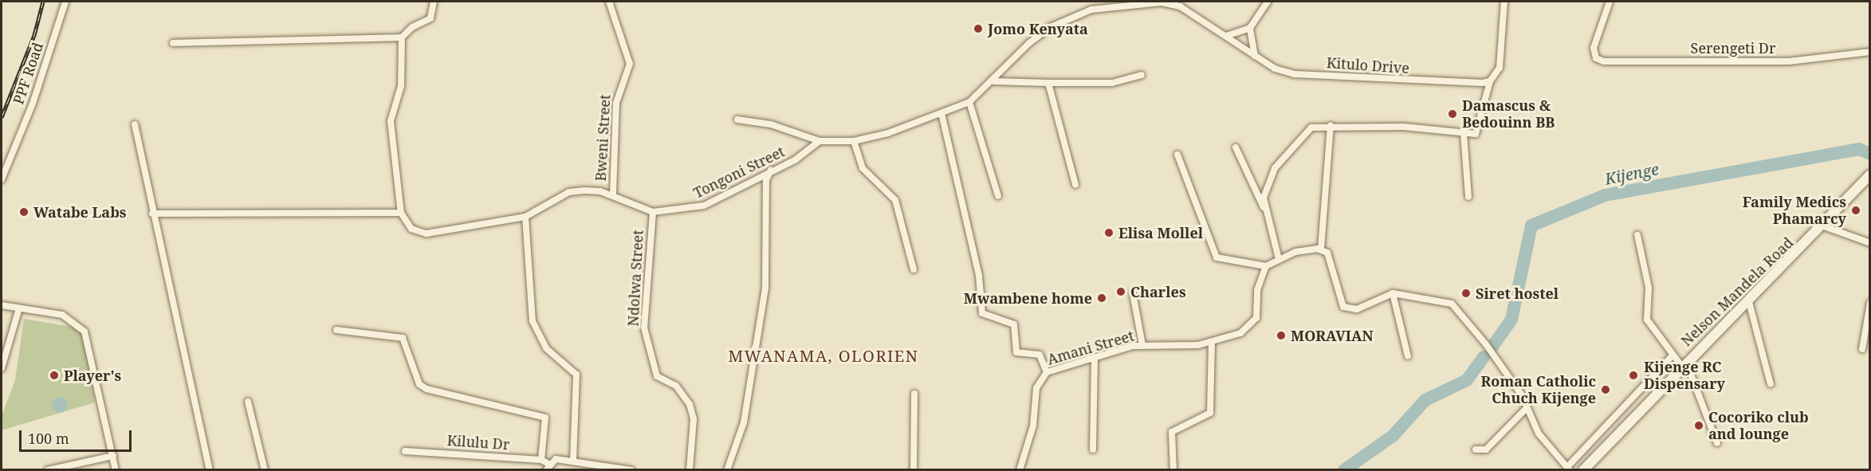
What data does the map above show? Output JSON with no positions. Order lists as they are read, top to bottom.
{
  "streets": {
    "main road": ["Nelson Mandela Road"],
    "street": [
      "Serengeti Dr",
      "Kitulo Drive",
      "PPF Road",
      "Bweni Street",
      "Tongoni Street",
      "Ndolwa Street",
      "Amani Street",
      "Kilulu Dr"
    ]
  },
  "crossings": [
    ["Bweni Street", "Tongoni Street"],
    ["Tongoni Street", "Ndolwa Street"]
  ],
  "districts": ["MWANAMA, OLORIEN"],
  "water": ["Kijenge"],
  "places": [
    "Jomo Kenyata",
    "Damascus & Bedouinn BB",
    "Family Medics Phamarcy",
    "Watabe Labs",
    "Elisa Mollel",
    "Charles",
    "Siret hostel",
    "Mwambene home",
    "MORAVIAN",
    "Player's",
    "Kijenge RC Dispensary",
    "Roman Catholic Chuch Kijenge",
    "Cocoriko club and lounge"
  ],
  "scale_bar": "100 m"
}
